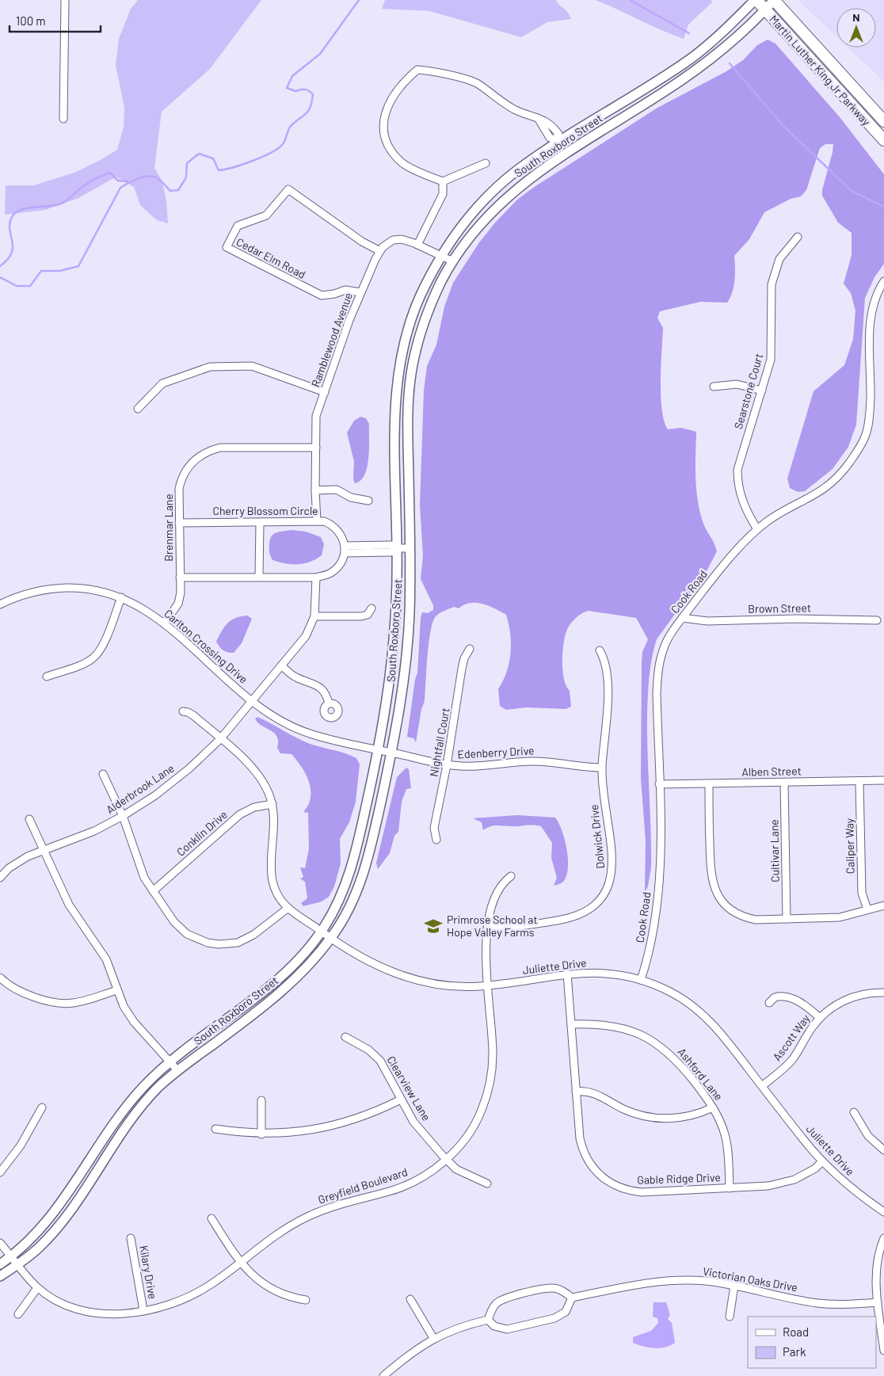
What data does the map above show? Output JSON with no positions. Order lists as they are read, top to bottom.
{
  "streets": {
    "main road": ["Martin Luther King Jr Parkway"],
    "street": [
      "South Roxboro Street",
      "Cedar Elm Road",
      "Ramblewood Avenue",
      "Searstone Court",
      "Cherry Blossom Circle",
      "Brenmar Lane",
      "Cook Road",
      "Brown Street",
      "Carlton Crossing Drive",
      "Nightfall Court",
      "Edenberry Drive",
      "Alben Street",
      "Alderbrook Lane",
      "Conklin Drive",
      "Dolwick Drive",
      "Caliper Way",
      "Cultivar Lane",
      "Juliette Drive",
      "Ascott Way",
      "Ashford Lane",
      "Clearview Lane",
      "Gable Ridge Drive",
      "Greyfield Boulevard",
      "Kilary Drive",
      "Victorian Oaks Drive"
    ]
  },
  "crossings": [
    ["Martin Luther King Jr Parkway", "South Roxboro Street"],
    ["South Roxboro Street", "Ramblewood Avenue"],
    ["South Roxboro Street", "Carlton Crossing Drive"],
    ["South Roxboro Street", "Edenberry Drive"],
    ["South Roxboro Street", "Juliette Drive"],
    ["South Roxboro Street", "Greyfield Boulevard"],
    ["Cedar Elm Road", "Ramblewood Avenue"],
    ["Ramblewood Avenue", "Cherry Blossom Circle"],
    ["Ramblewood Avenue", "Brenmar Lane"],
    ["Searstone Court", "Cook Road"],
    ["Cherry Blossom Circle", "Brenmar Lane"],
    ["Brenmar Lane", "Carlton Crossing Drive"],
    ["Cook Road", "Brown Street"],
    ["Cook Road", "Alben Street"],
    ["Cook Road", "Juliette Drive"],
    ["Carlton Crossing Drive", "Edenberry Drive"],
    ["Carlton Crossing Drive", "Alderbrook Lane"],
    ["Nightfall Court", "Edenberry Drive"],
    ["Edenberry Drive", "Dolwick Drive"],
    ["Alben Street", "Caliper Way"],
    ["Alben Street", "Cultivar Lane"],
    ["Alderbrook Lane", "Juliette Drive"],
    ["Conklin Drive", "Juliette Drive"],
    ["Dolwick Drive", "Greyfield Boulevard"],
    ["Juliette Drive", "Ascott Way"],
    ["Juliette Drive", "Gable Ridge Drive"],
    ["Juliette Drive", "Greyfield Boulevard"],
    ["Ashford Lane", "Gable Ridge Drive"],
    ["Clearview Lane", "Greyfield Boulevard"],
    ["Greyfield Boulevard", "Kilary Drive"]
  ],
  "places": {
    "school or university": ["Primrose School at Hope Valley Farms"]
  },
  "legend": ["Road", "Park"],
  "scale_bar": "100 m",
  "north": "top"
}
